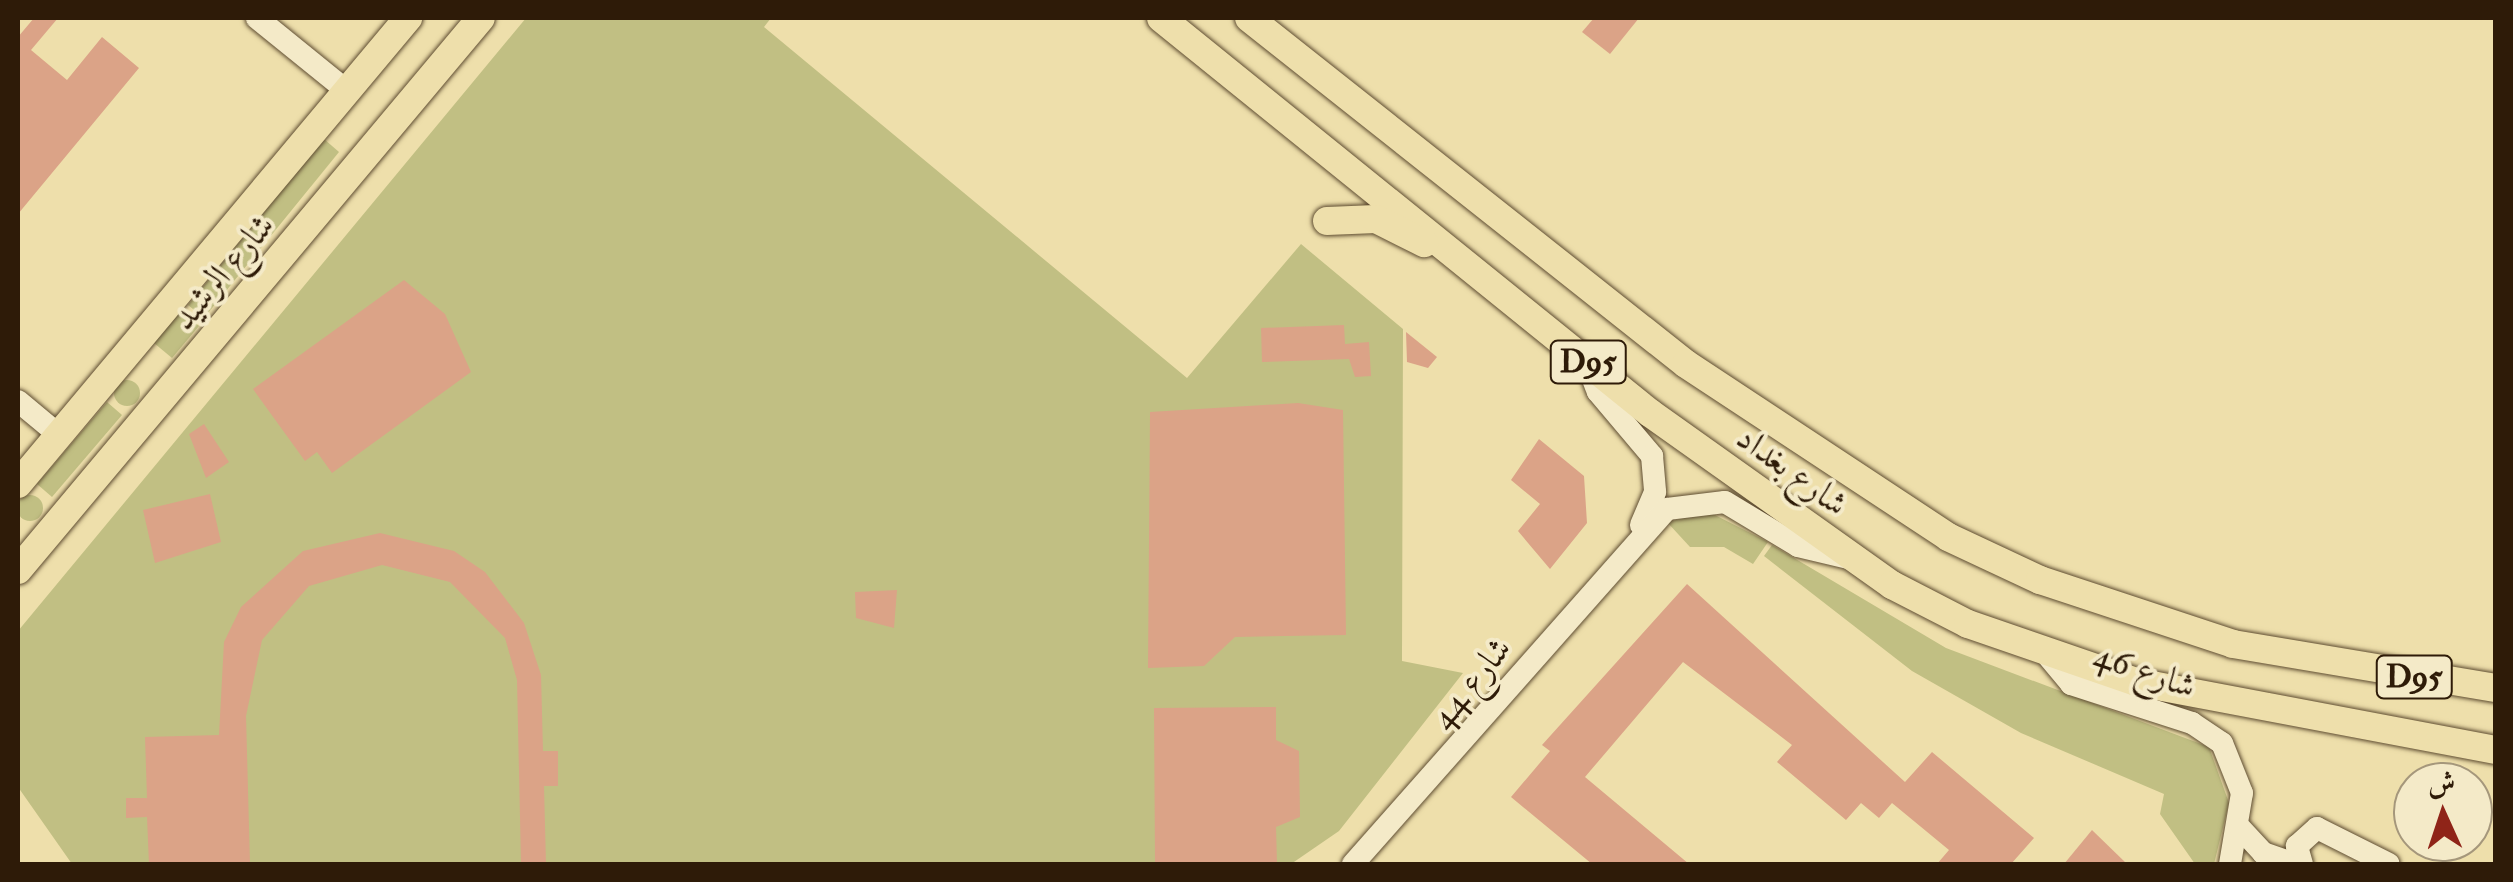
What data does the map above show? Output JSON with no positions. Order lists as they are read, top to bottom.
{
  "streets": {
    "main road": ["شارع الرشيد", "D95", "شارع بغداد"],
    "street": ["شارع 46", "شارع 44"]
  },
  "crossings": [
    ["شارع بغداد", "شارع 46"],
    ["شارع بغداد", "شارع 44"]
  ],
  "north": "top"
}
